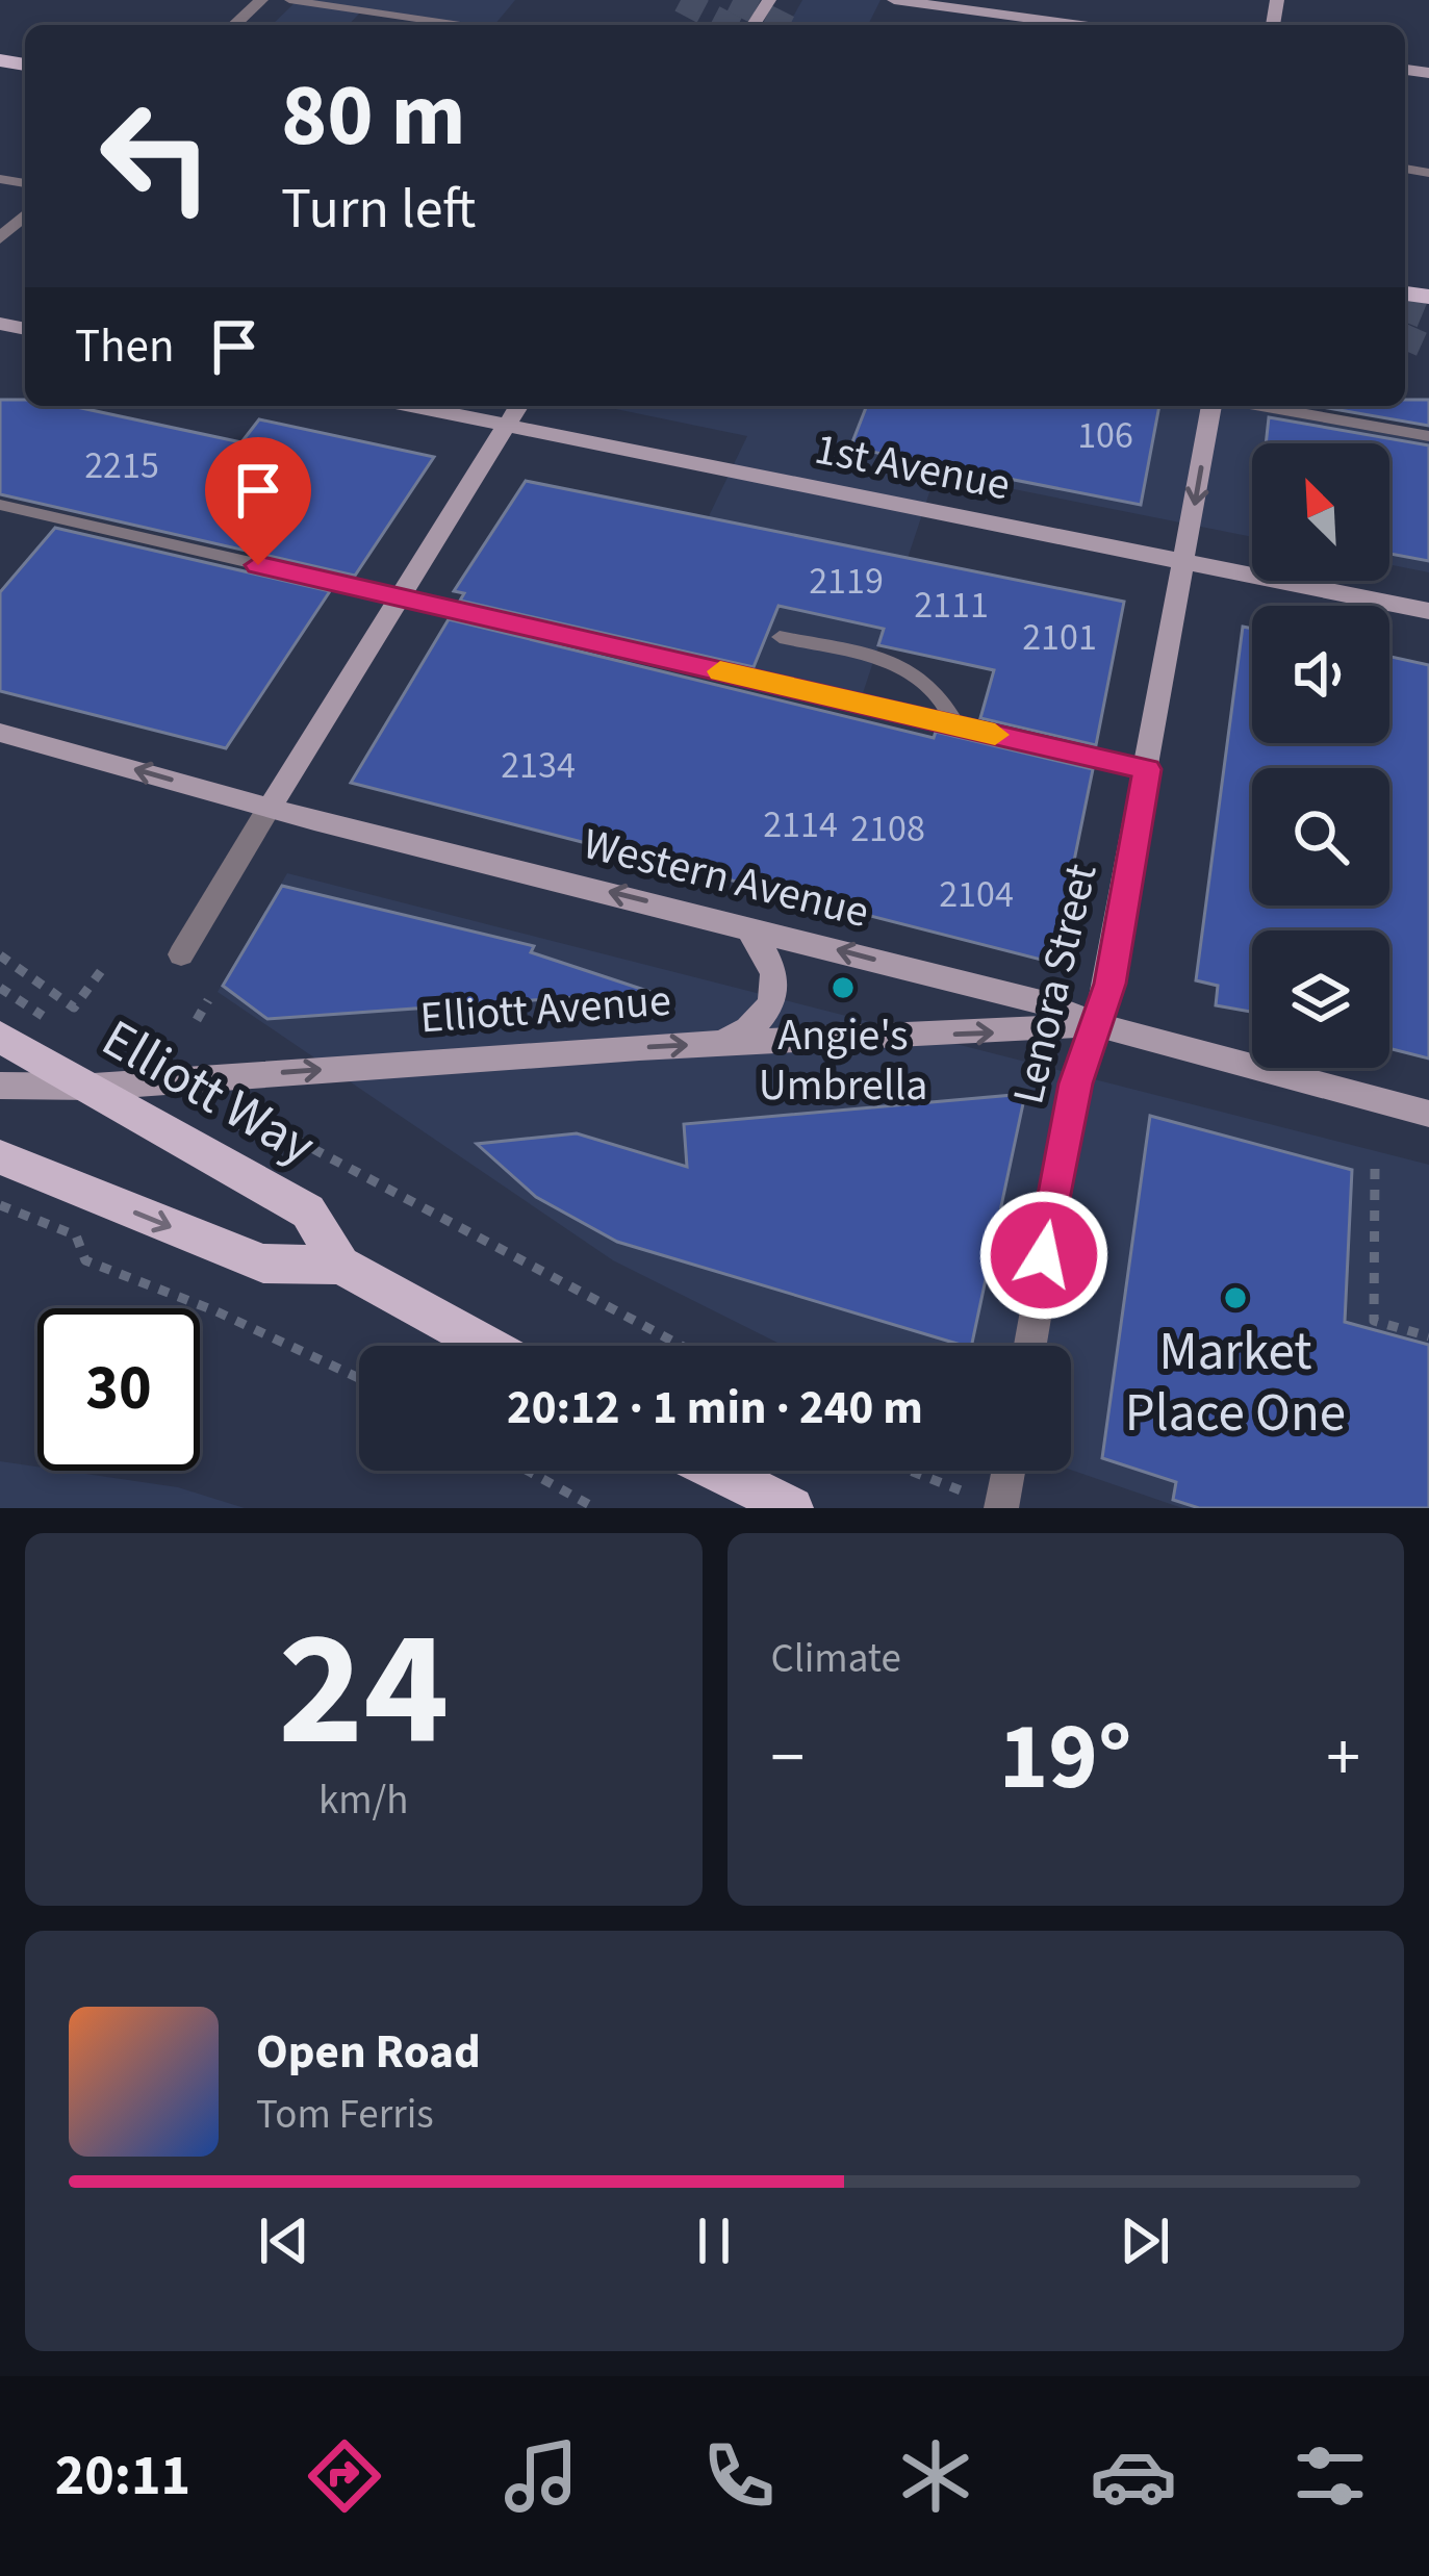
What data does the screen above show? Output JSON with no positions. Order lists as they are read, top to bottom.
{
  "streets": {
    "main road": [
      "1st Avenue",
      "Western Avenue",
      "Lenora Street",
      "Elliott Avenue",
      "Elliott Way"
    ]
  },
  "crossings": [
    ["1st Avenue", "Lenora Street"],
    ["Western Avenue", "Lenora Street"],
    ["Western Avenue", "Elliott Avenue"],
    ["Lenora Street", "Elliott Avenue"],
    ["Elliott Avenue", "Elliott Way"]
  ],
  "one_way": ["Western Avenue", "Elliott Avenue"],
  "places": ["Angie's Umbrella", "Market Place One"],
  "house_numbers": [
    "106",
    "2215",
    "2119",
    "2111",
    "2101",
    "2134",
    "2114",
    "2108",
    "2104"
  ],
  "north": "top left",
  "page": {
    "turn": ["80 m", "Turn left"],
    "then": "Then",
    "limit": "30",
    "trip": "20:12 · 1 min · 240 m",
    "tile": [
      ["24", "km/h"],
      "Climate"
    ],
    "heat": ["−", "19°", "+"],
    "song": ["Open Road", "Tom Ferris"],
    "tabs": "20:11"
  }
}
